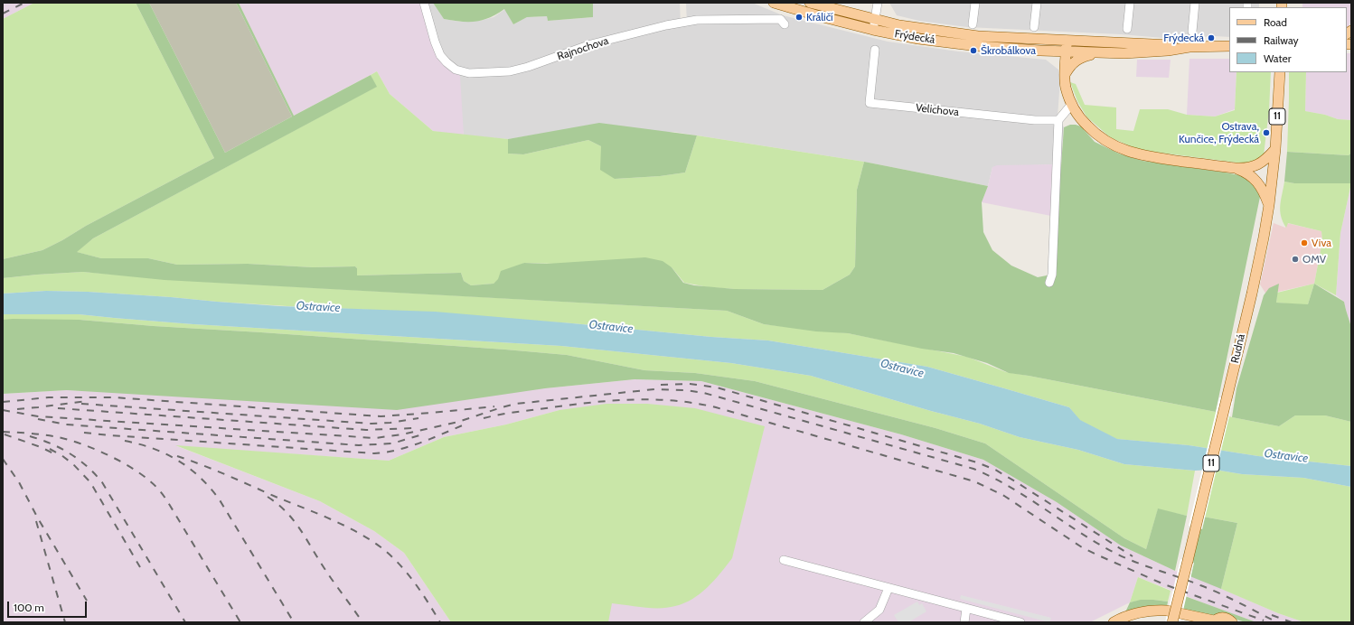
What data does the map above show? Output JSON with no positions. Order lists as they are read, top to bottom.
{
  "streets": {
    "main road": ["Frýdecká", "11", "Rudná"],
    "street": ["Rajnochova", "Velichova"]
  },
  "water": ["Ostravice"],
  "places": [
    "Králičí",
    "Frýdecká",
    "Škrobálkova",
    "Ostrava, Kunčice, Frýdecká",
    "Viva",
    "OMV"
  ],
  "legend": ["Road", "Railway", "Water"],
  "scale_bar": "100 m"
}
